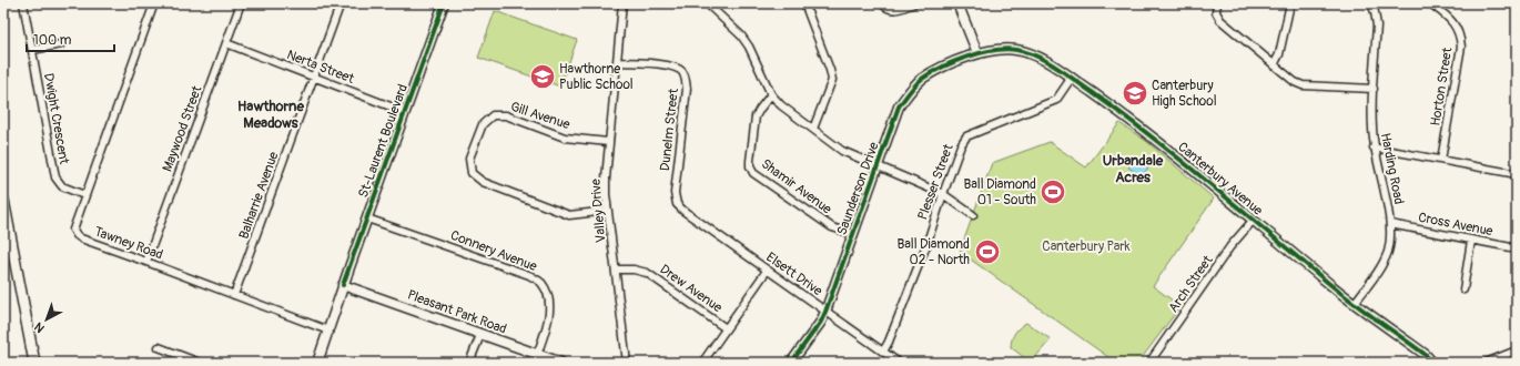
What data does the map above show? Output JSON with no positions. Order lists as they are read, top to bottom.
{
  "streets": {
    "street": [
      "Nerta Street",
      "Horton Street",
      "Gill Avenue",
      "Dwight Crescent",
      "Maywood Street",
      "Dunelm Street",
      "St-Laurent Boulevard",
      "Harding Road",
      "Canterbury Avenue",
      "Plesser Street",
      "Shamir Avenue",
      "Saunderson Drive",
      "Balharrie Avenue",
      "Valley Drive",
      "Cross Avenue",
      "Tawney Road",
      "Connery Avenue",
      "Elsett Drive",
      "Arch Street",
      "Drew Avenue",
      "Pleasant Park Road"
    ]
  },
  "crossings": [
    ["Nerta Street", "Maywood Street"],
    ["Nerta Street", "St-Laurent Boulevard"],
    ["Nerta Street", "Balharrie Avenue"],
    ["Gill Avenue", "Valley Drive"],
    ["Dwight Crescent", "Tawney Road"],
    ["Maywood Street", "Tawney Road"],
    ["Dunelm Street", "Valley Drive"],
    ["Dunelm Street", "Elsett Drive"],
    ["St-Laurent Boulevard", "Tawney Road"],
    ["St-Laurent Boulevard", "Connery Avenue"],
    ["St-Laurent Boulevard", "Pleasant Park Road"],
    ["Harding Road", "Canterbury Avenue"],
    ["Harding Road", "Cross Avenue"],
    ["Canterbury Avenue", "Plesser Street"],
    ["Canterbury Avenue", "Saunderson Drive"],
    ["Canterbury Avenue", "Arch Street"],
    ["Plesser Street", "Elsett Drive"],
    ["Shamir Avenue", "Saunderson Drive"],
    ["Saunderson Drive", "Elsett Drive"],
    ["Balharrie Avenue", "Tawney Road"],
    ["Valley Drive", "Drew Avenue"],
    ["Connery Avenue", "Pleasant Park Road"]
  ],
  "districts": ["Hawthorne Meadows", "Urbandale Acres"],
  "parks": ["Canterbury Park"],
  "places": {
    "school or university": ["Hawthorne Public School", "Canterbury High School"],
    "sports": ["Ball Diamond 01 - South", "Ball Diamond 02 - North"]
  },
  "scale_bar": "100 m",
  "north": "bottom left"
}
